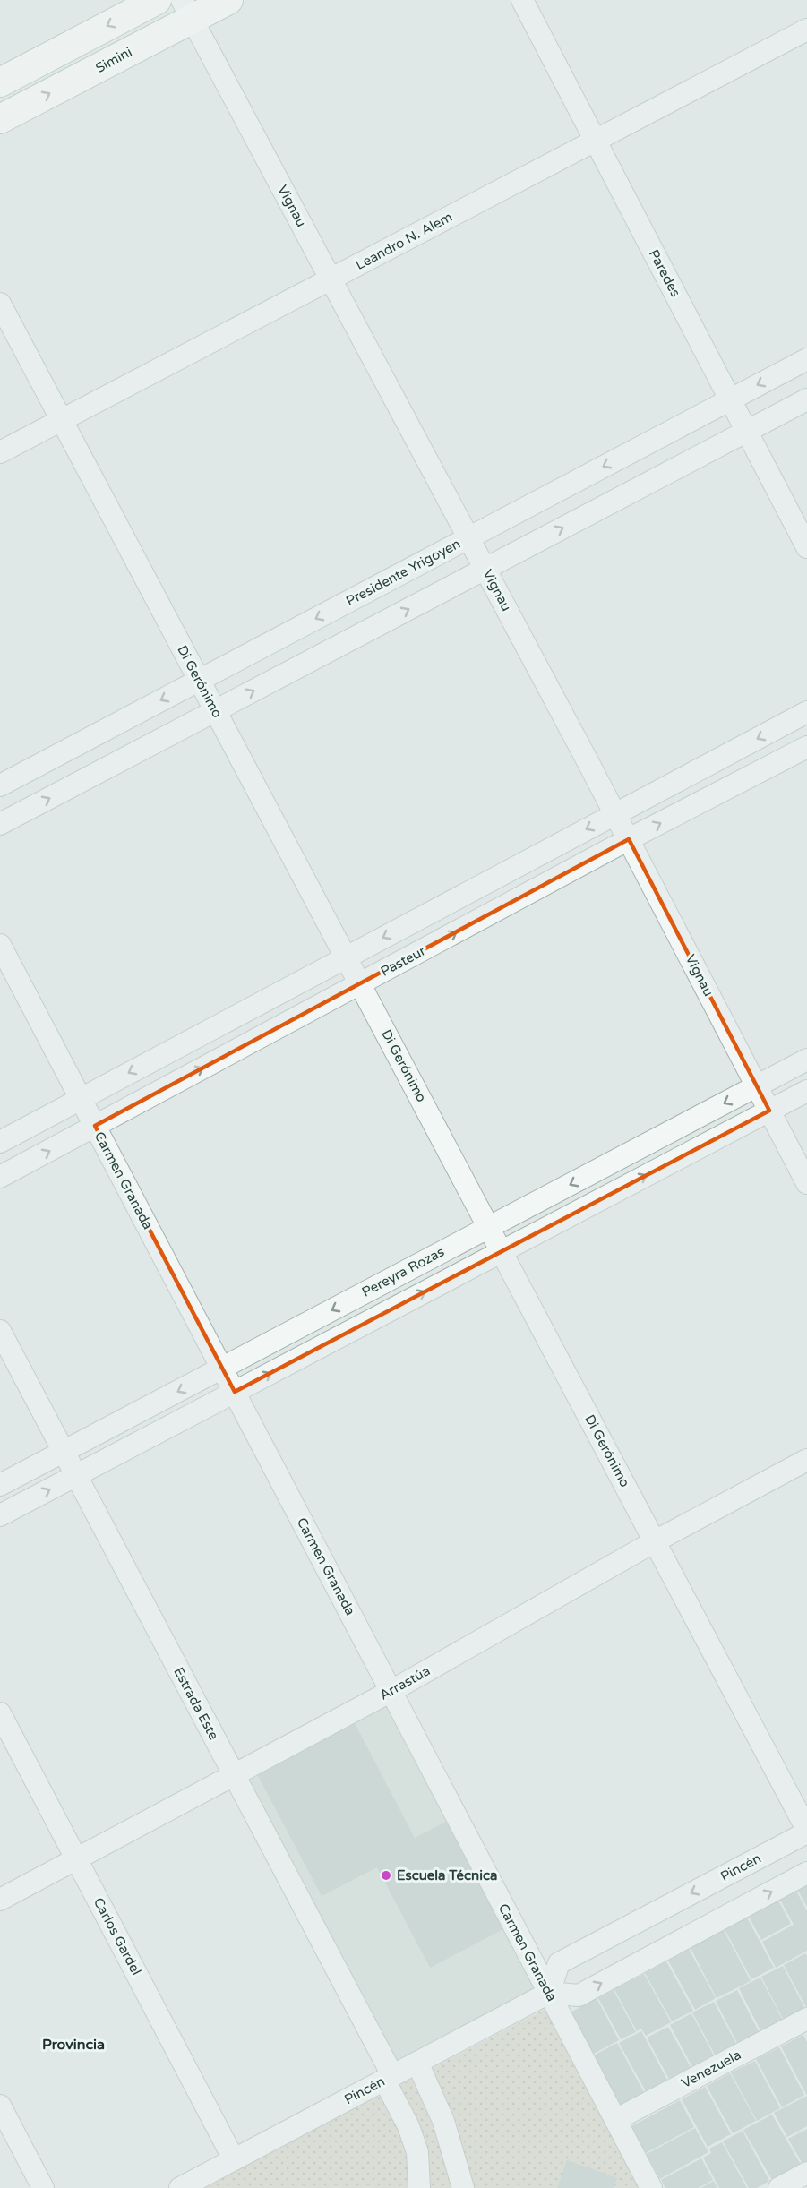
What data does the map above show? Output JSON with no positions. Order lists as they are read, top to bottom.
{
  "streets": {
    "main road": ["Simini"],
    "street": [
      "Vignau",
      "Leandro N. Alem",
      "Paredes",
      "Presidente Yrigoyen",
      "Di Gerónimo",
      "Pasteur",
      "Carmen Granada",
      "Pereyra Rozas",
      "Arrastúa",
      "Estrada Este",
      "Pincén",
      "Carlos Gardel",
      "Venezuela"
    ]
  },
  "crossings": [
    ["Simini", "Vignau"],
    ["Vignau", "Leandro N. Alem"],
    ["Vignau", "Presidente Yrigoyen"],
    ["Vignau", "Pasteur"],
    ["Vignau", "Pereyra Rozas"],
    ["Leandro N. Alem", "Paredes"],
    ["Leandro N. Alem", "Di Gerónimo"],
    ["Paredes", "Presidente Yrigoyen"],
    ["Presidente Yrigoyen", "Di Gerónimo"],
    ["Di Gerónimo", "Pasteur"],
    ["Di Gerónimo", "Pereyra Rozas"],
    ["Di Gerónimo", "Arrastúa"],
    ["Di Gerónimo", "Pincén"],
    ["Pasteur", "Carmen Granada"],
    ["Carmen Granada", "Pereyra Rozas"],
    ["Carmen Granada", "Arrastúa"],
    ["Carmen Granada", "Pincén"],
    ["Carmen Granada", "Venezuela"],
    ["Pereyra Rozas", "Estrada Este"],
    ["Arrastúa", "Estrada Este"],
    ["Arrastúa", "Carlos Gardel"],
    ["Estrada Este", "Pincén"],
    ["Pincén", "Carlos Gardel"]
  ],
  "districts": ["Provincia"],
  "places": ["Escuela Técnica"]
}
